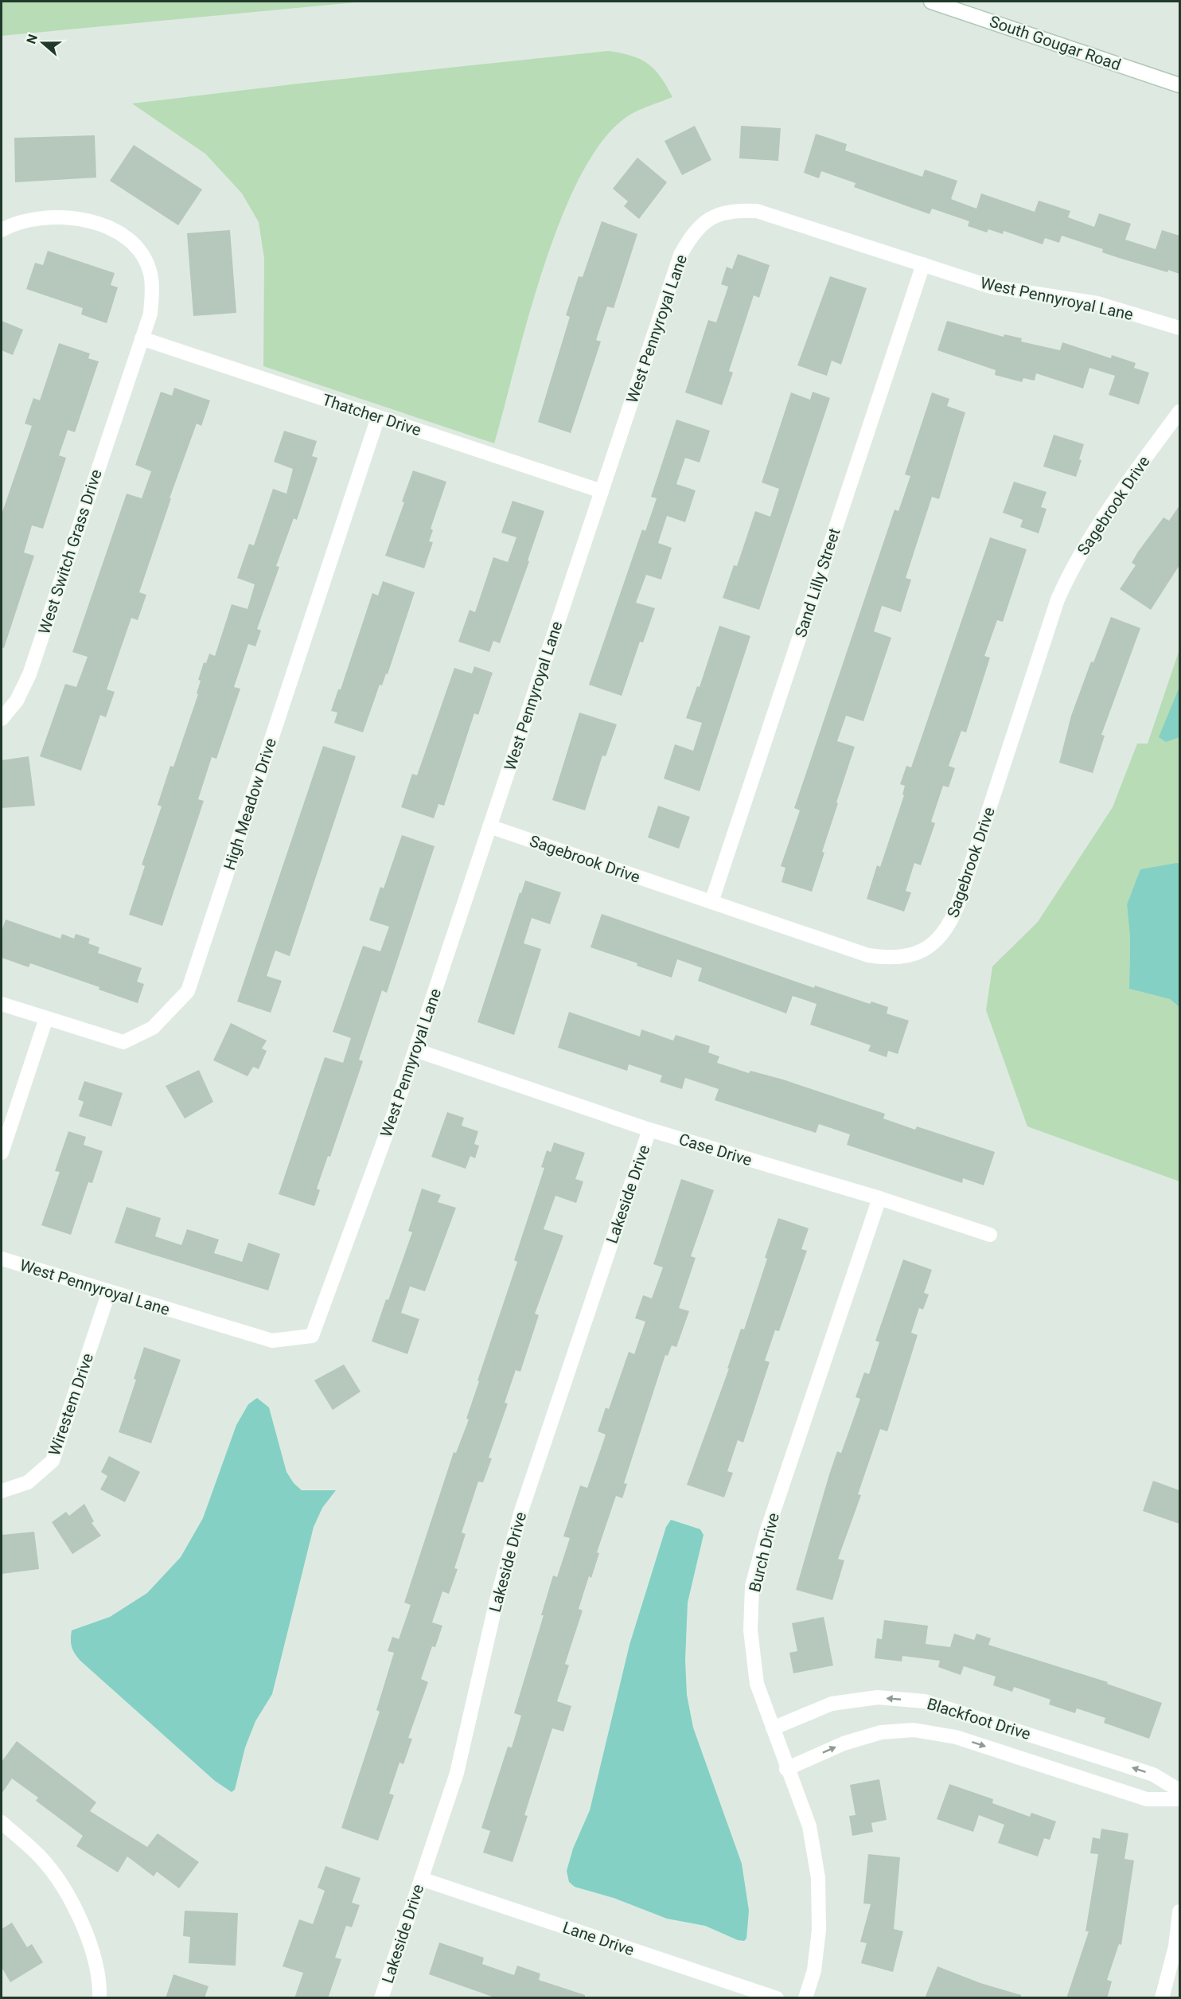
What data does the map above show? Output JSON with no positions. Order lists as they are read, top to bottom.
{
  "streets": {
    "street": [
      "South Gougar Road",
      "West Pennyroyal Lane",
      "Thatcher Drive",
      "Sagebrook Drive",
      "West Switch Grass Drive",
      "Sand Lilly Street",
      "High Meadow Drive",
      "Case Drive",
      "Lakeside Drive",
      "Wirestem Drive",
      "Burch Drive",
      "Blackfoot Drive",
      "Lane Drive"
    ]
  },
  "crossings": [
    ["West Pennyroyal Lane", "Thatcher Drive"],
    ["West Pennyroyal Lane", "Sagebrook Drive"],
    ["West Pennyroyal Lane", "Sand Lilly Street"],
    ["West Pennyroyal Lane", "Case Drive"],
    ["West Pennyroyal Lane", "Wirestem Drive"],
    ["Thatcher Drive", "West Switch Grass Drive"],
    ["Thatcher Drive", "High Meadow Drive"],
    ["Sagebrook Drive", "Sand Lilly Street"],
    ["Case Drive", "Lakeside Drive"],
    ["Case Drive", "Burch Drive"],
    ["Lakeside Drive", "Lane Drive"],
    ["Burch Drive", "Blackfoot Drive"]
  ],
  "north": "left"
}
